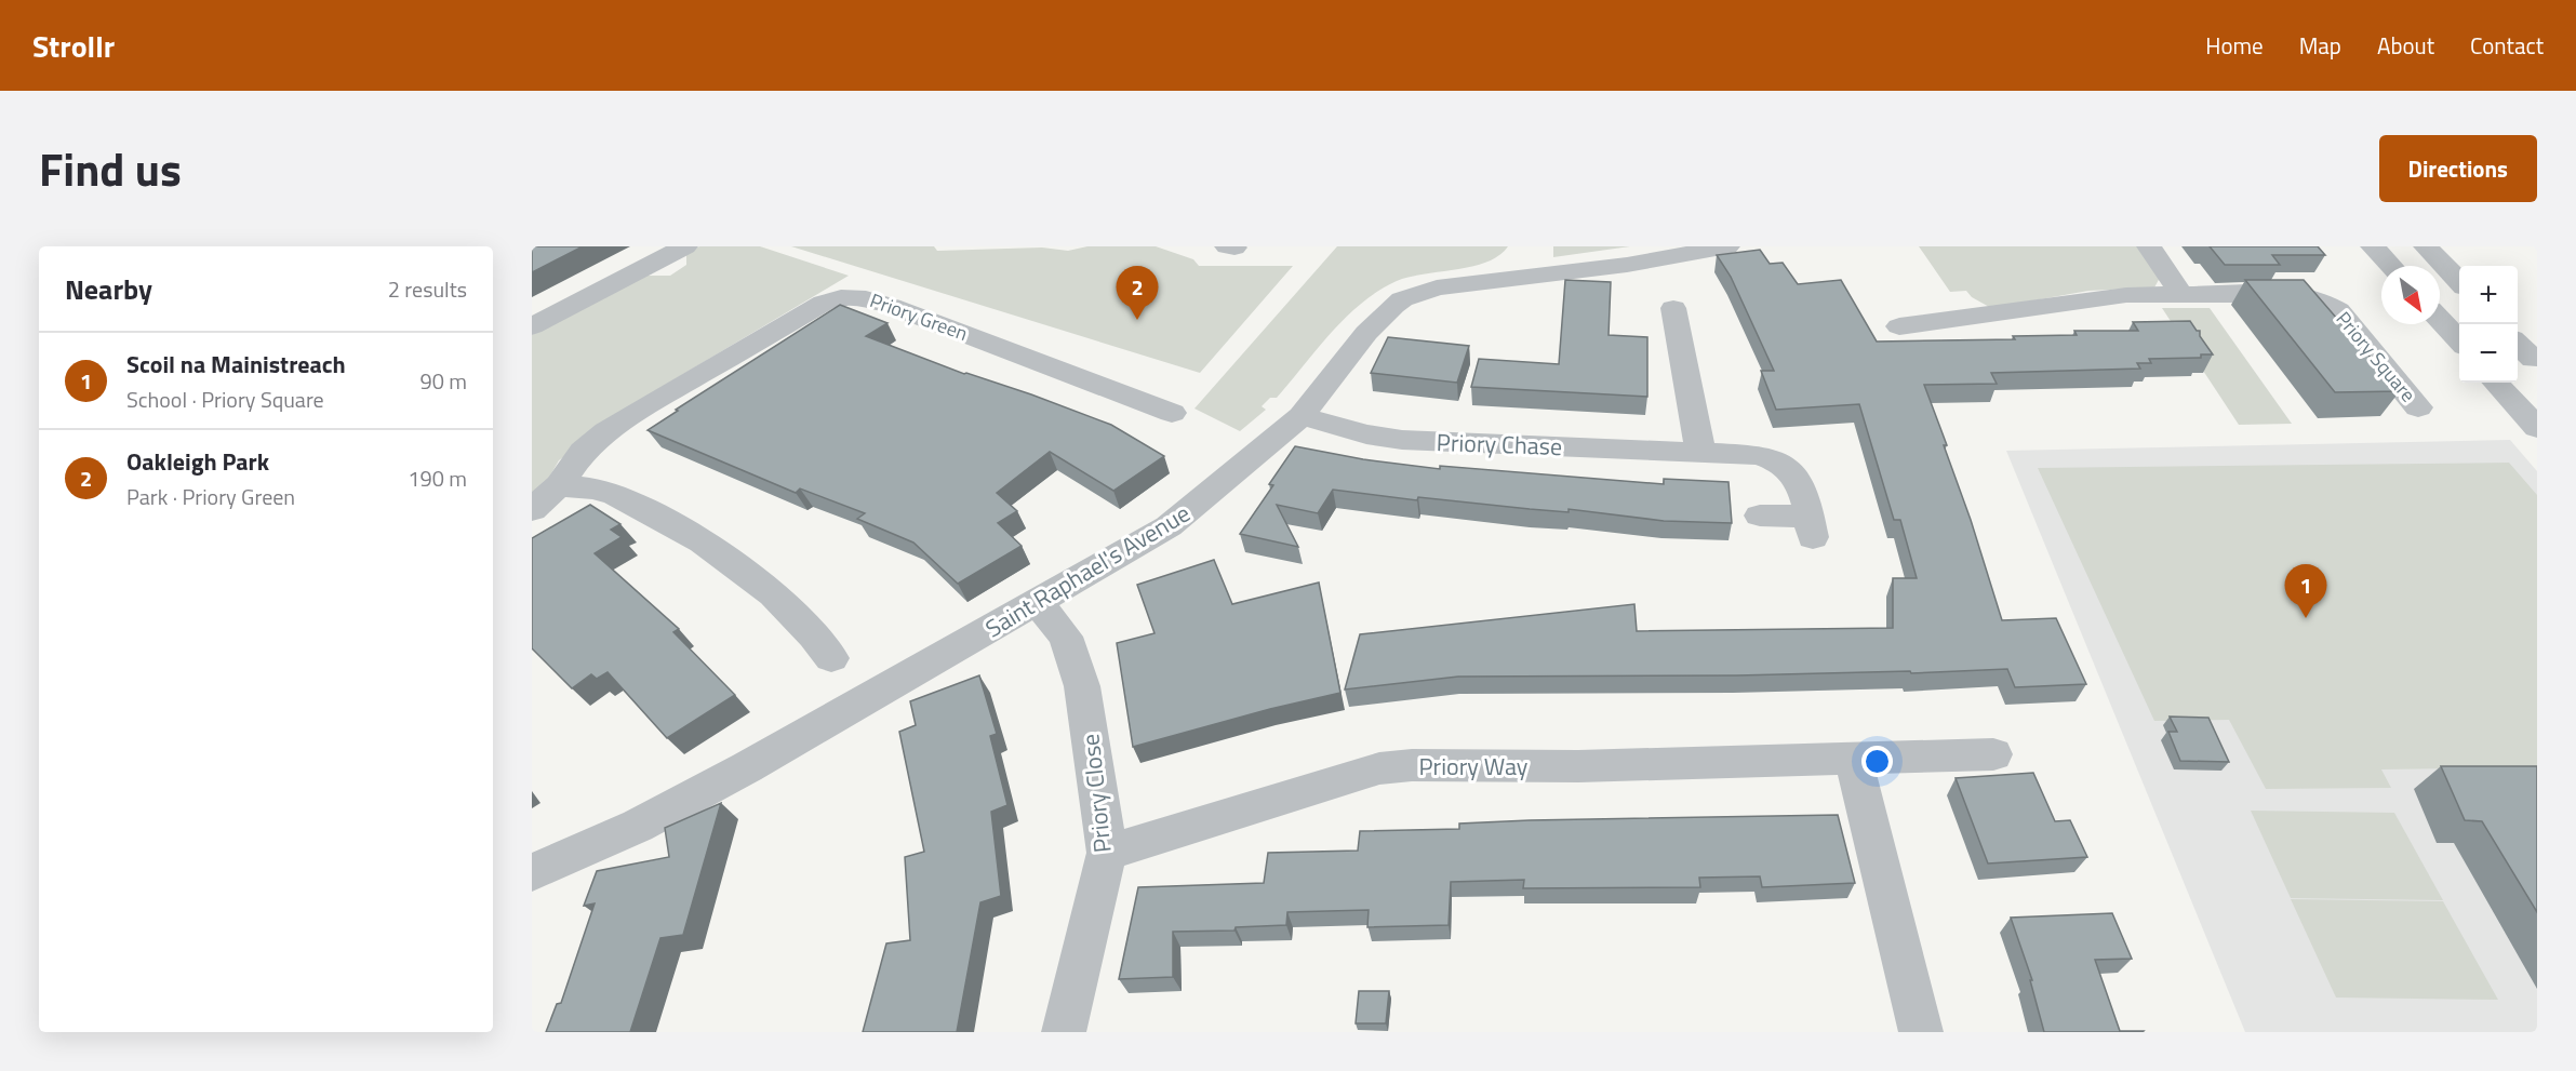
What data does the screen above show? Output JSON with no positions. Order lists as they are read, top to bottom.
{
  "streets": {
    "street": [
      "Priory Green",
      "Priory Square",
      "Priory Chase",
      "Saint Raphael's Avenue",
      "Priory Way",
      "Priory Close"
    ]
  },
  "crossings": [
    ["Priory Chase", "Saint Raphael's Avenue"],
    ["Saint Raphael's Avenue", "Priory Close"],
    ["Priory Way", "Priory Close"]
  ],
  "north": "bottom right",
  "page": {
    "header": "Strollr",
    "nav": [
      "Home",
      "Map",
      "About",
      "Contact"
    ],
    "title": "Find us",
    "buttons": "Directions",
    "heading": ["Nearby", "2 results"],
    "map_buttons": ["+", "−"],
    "pins": ["2", "1"],
    "list": [
      {
        "mark": "1",
        "name": "Scoil na Mainistreach",
        "note": "School · Priory Square",
        "value": "90 m"
      },
      {
        "mark": "2",
        "name": "Oakleigh Park",
        "note": "Park · Priory Green",
        "value": "190 m"
      }
    ]
  }
}
